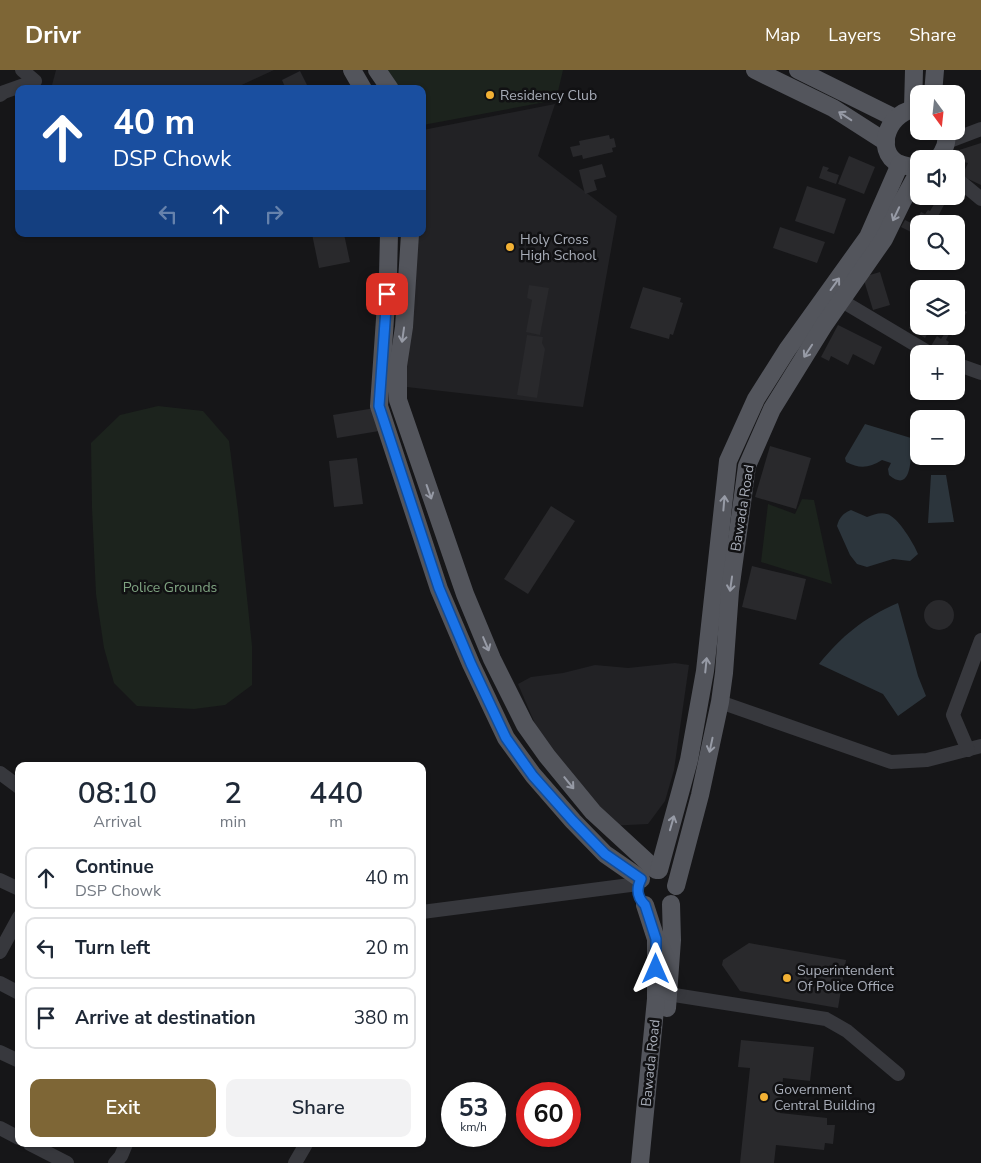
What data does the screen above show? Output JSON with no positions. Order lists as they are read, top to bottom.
{
  "streets": {
    "main road": ["Bawada Road"]
  },
  "parks": ["Police Grounds"],
  "places": [
    "Residency Club",
    "Holy Cross High School",
    "Superintendent Of Police Office",
    "Government Central Building"
  ],
  "north": "bottom",
  "page": {
    "header": "Drivr",
    "nav": ["Map", "Layers", "Share"],
    "map_buttons": ["+", "−"],
    "turn": ["40 m", "DSP Chowk"],
    "eta": [
      "08:10",
      "Arrival",
      "2",
      "min",
      "440",
      "m"
    ],
    "list": [
      {
        "name": "Continue",
        "note": "DSP Chowk",
        "value": "40 m"
      },
      {
        "name": "Turn left",
        "value": "20 m"
      },
      {
        "name": "Arrive at destination",
        "value": "380 m"
      }
    ],
    "buttons": ["Exit", "Share"],
    "speed": "53 km/h",
    "limit": "60"
  }
}
